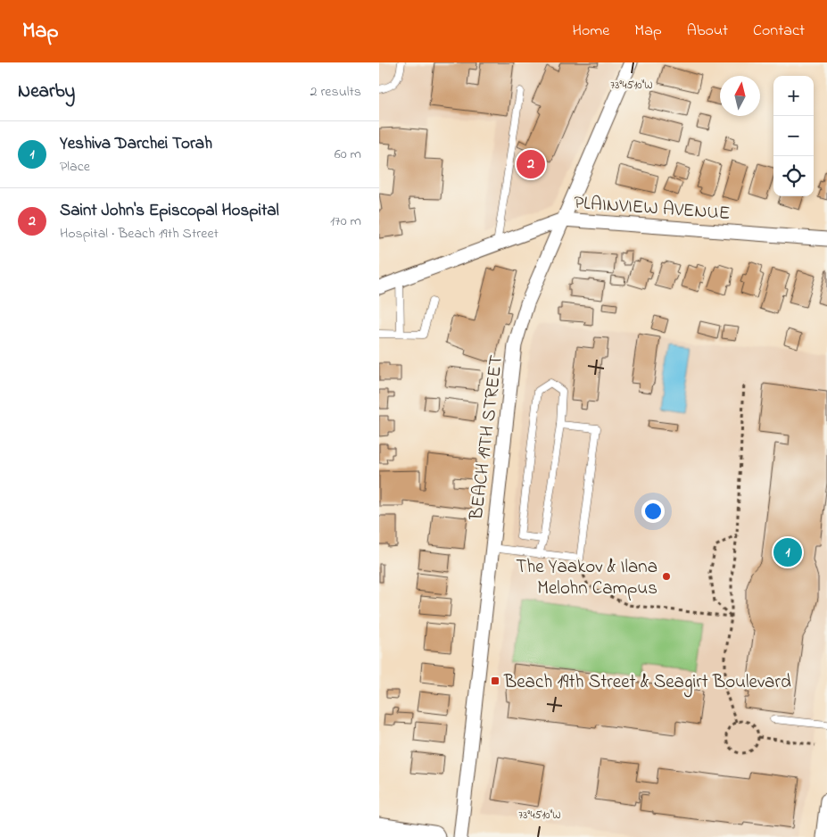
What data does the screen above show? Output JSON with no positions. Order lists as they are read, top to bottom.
{
  "streets": {
    "street": ["PLAINVIEW AVENUE", "BEACH 19TH STREET"]
  },
  "crossings": [
    ["PLAINVIEW AVENUE", "BEACH 19TH STREET"]
  ],
  "places": {
    "other": ["The Yaakov & Ilana Melohn Campus"],
    "transit": ["Beach 19th Street & Seagirt Boulevard"]
  },
  "north": "top",
  "page": {
    "header": "Map",
    "nav": [
      "Home",
      "Map",
      "About",
      "Contact"
    ],
    "heading": ["Nearby", "2 results"],
    "map_buttons": ["+", "−"],
    "list": [
      {
        "mark": "1",
        "name": "Yeshiva Darchei Torah",
        "note": "Place",
        "value": "60 m"
      },
      {
        "mark": "2",
        "name": "Saint John's Episcopal Hospital",
        "note": "Hospital · Beach 19th Street",
        "value": "170 m"
      }
    ],
    "pins": ["2", "1"]
  },
  "coordinates": ["73°45'10\"W"]
}
